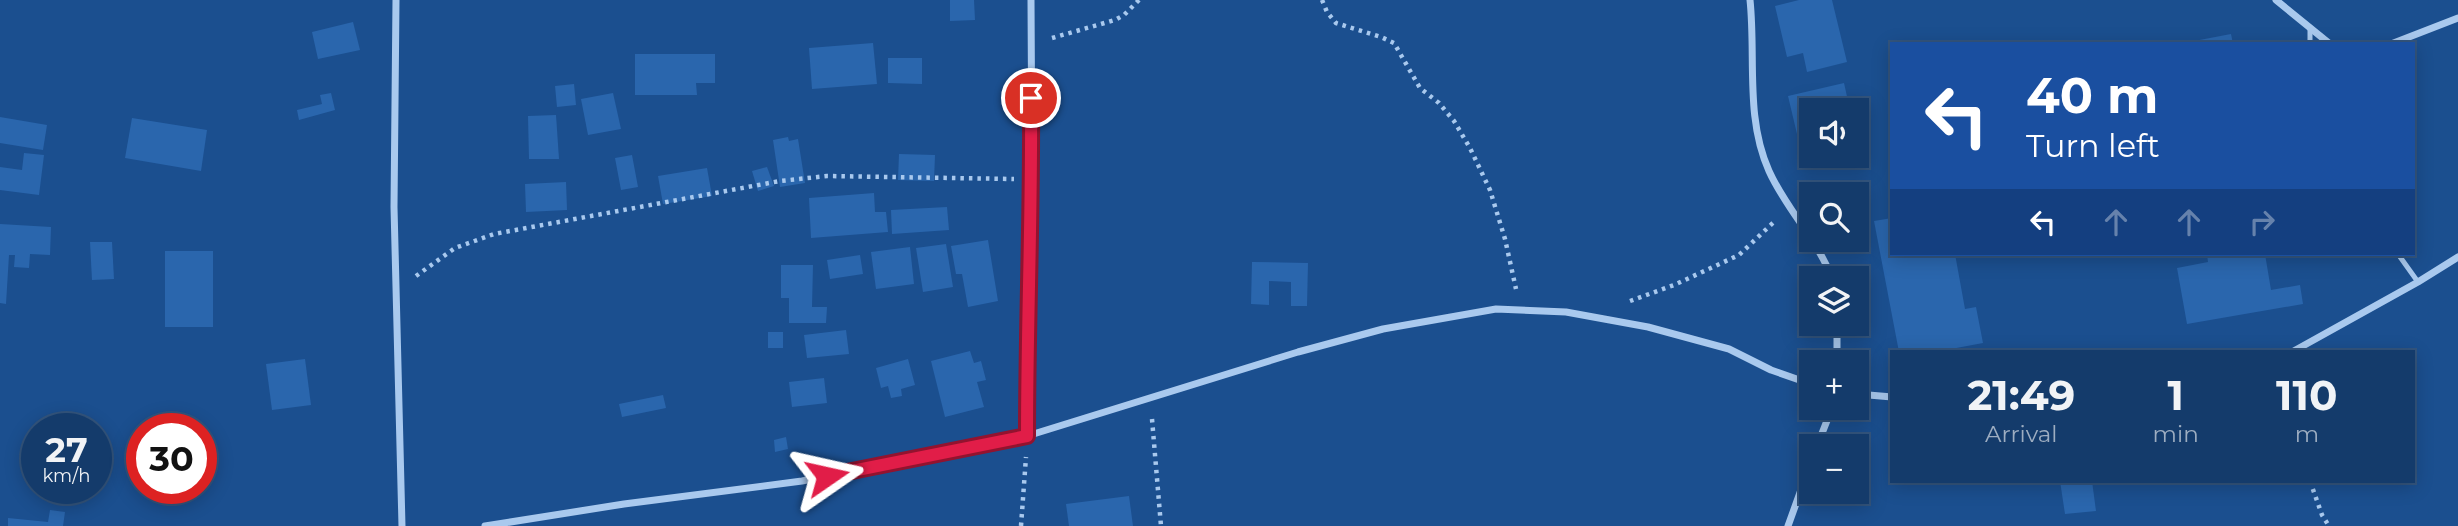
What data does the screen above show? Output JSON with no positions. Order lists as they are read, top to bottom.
{
  "page": {
    "turn": ["40 m", "Turn left"],
    "map_buttons": ["+", "−"],
    "eta": [
      "21:49",
      "Arrival",
      "1",
      "min",
      "110",
      "m"
    ],
    "speed": "27 km/h",
    "limit": "30"
  }
}
